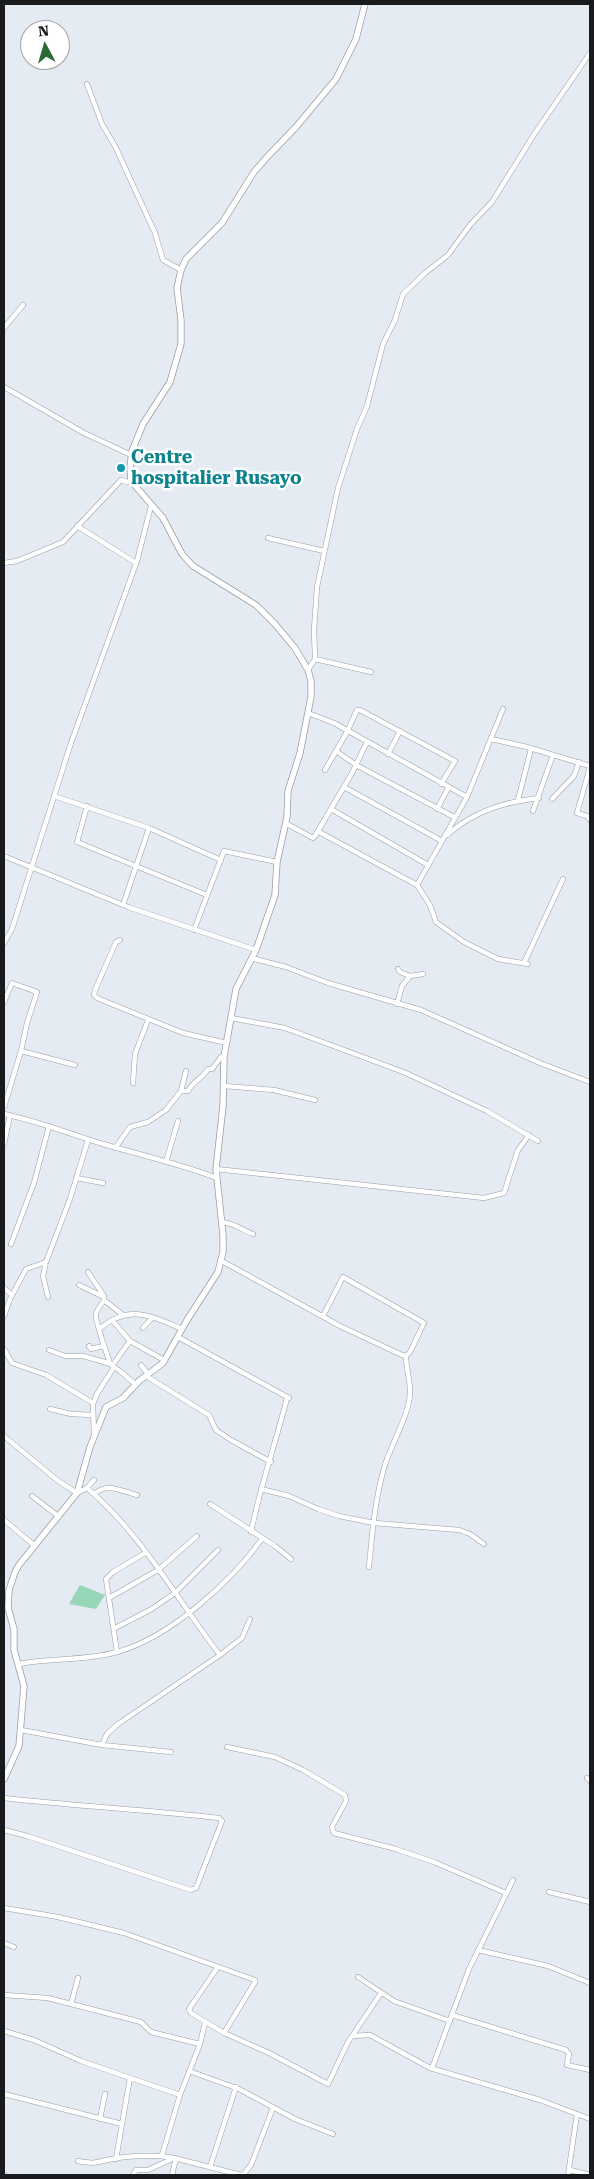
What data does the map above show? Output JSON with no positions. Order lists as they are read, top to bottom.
{
  "places": ["Centre hospitalier Rusayo"],
  "north": "top"
}
